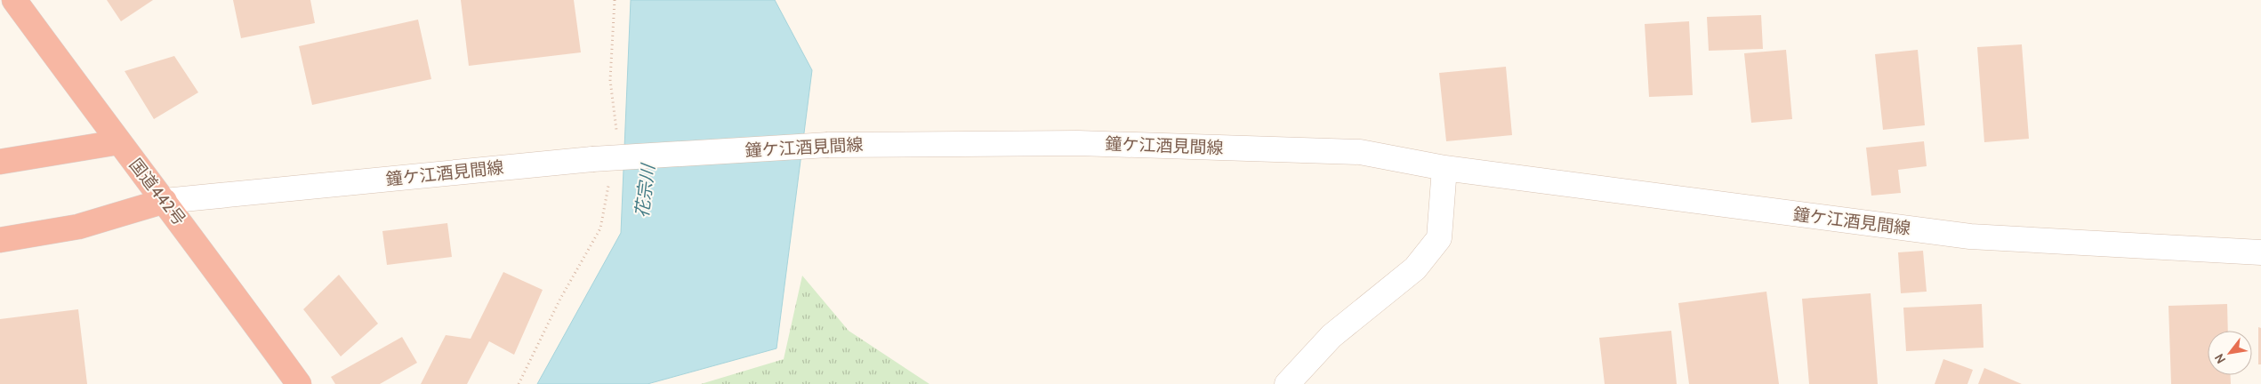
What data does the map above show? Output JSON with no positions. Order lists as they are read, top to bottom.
{
  "streets": {
    "highway": ["国道442号"],
    "main road": ["鐘ケ江酒見間線"]
  },
  "crossings": [
    ["鐘ケ江酒見間線", "国道442号"]
  ],
  "water": ["花宗川"],
  "north": "bottom left"
}
